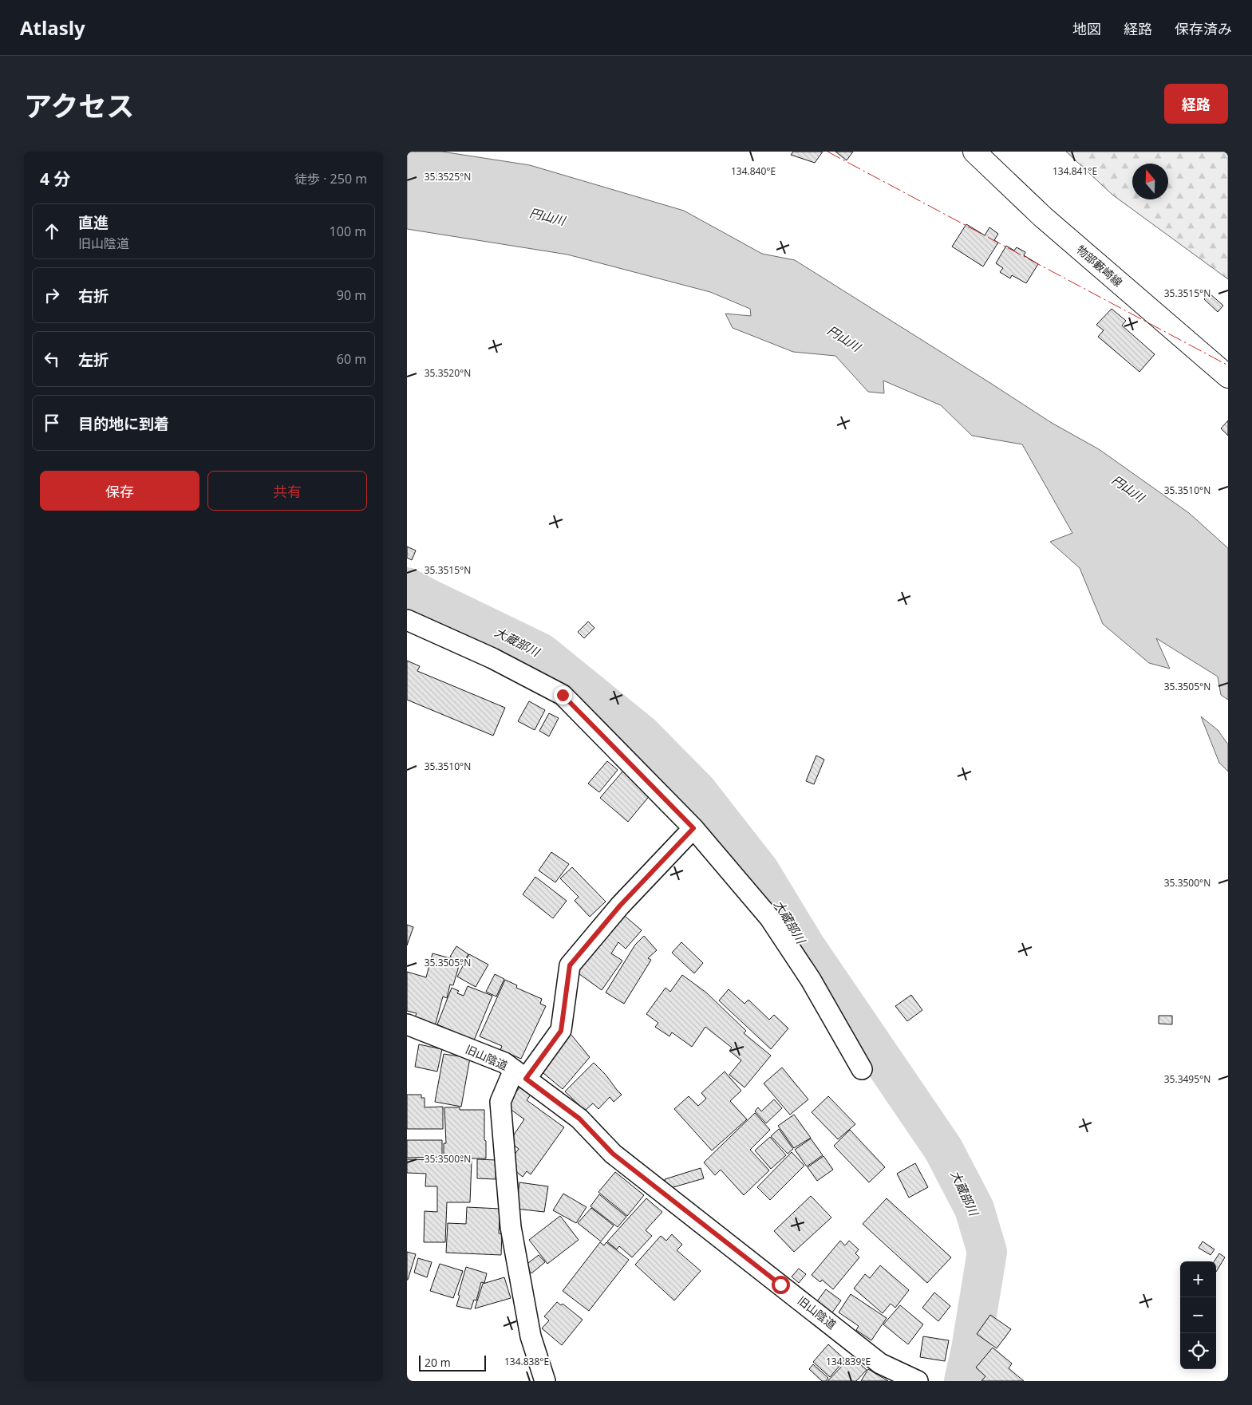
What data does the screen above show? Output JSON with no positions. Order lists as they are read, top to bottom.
{
  "streets": {
    "main road": ["物部藪崎線"],
    "street": ["旧山陰道"]
  },
  "water": ["円山川", "大蔵部川"],
  "scale_bar": "20 m",
  "north": "top",
  "page": {
    "header": "Atlasly",
    "nav": ["地図", "経路", "保存済み"],
    "title": "アクセス",
    "buttons": [
      "経路",
      ["保存", "共有"]
    ],
    "heading": ["4 分", "徒歩 · 250 m"],
    "list": [
      ["直進", "旧山陰道", "100 m"],
      ["右折", "90 m"],
      ["左折", "60 m"],
      "目的地に到着"
    ],
    "map_buttons": ["+", "−"],
    "scale": "20 m"
  },
  "coordinates": [
    "134.840°E",
    "134.841°E",
    "35.3525°N",
    "35.3515°N",
    "35.3520°N",
    "35.3510°N",
    "35.3505°N",
    "35.3500°N",
    "35.3495°N",
    "134.838°E",
    "134.839°E"
  ]
}
